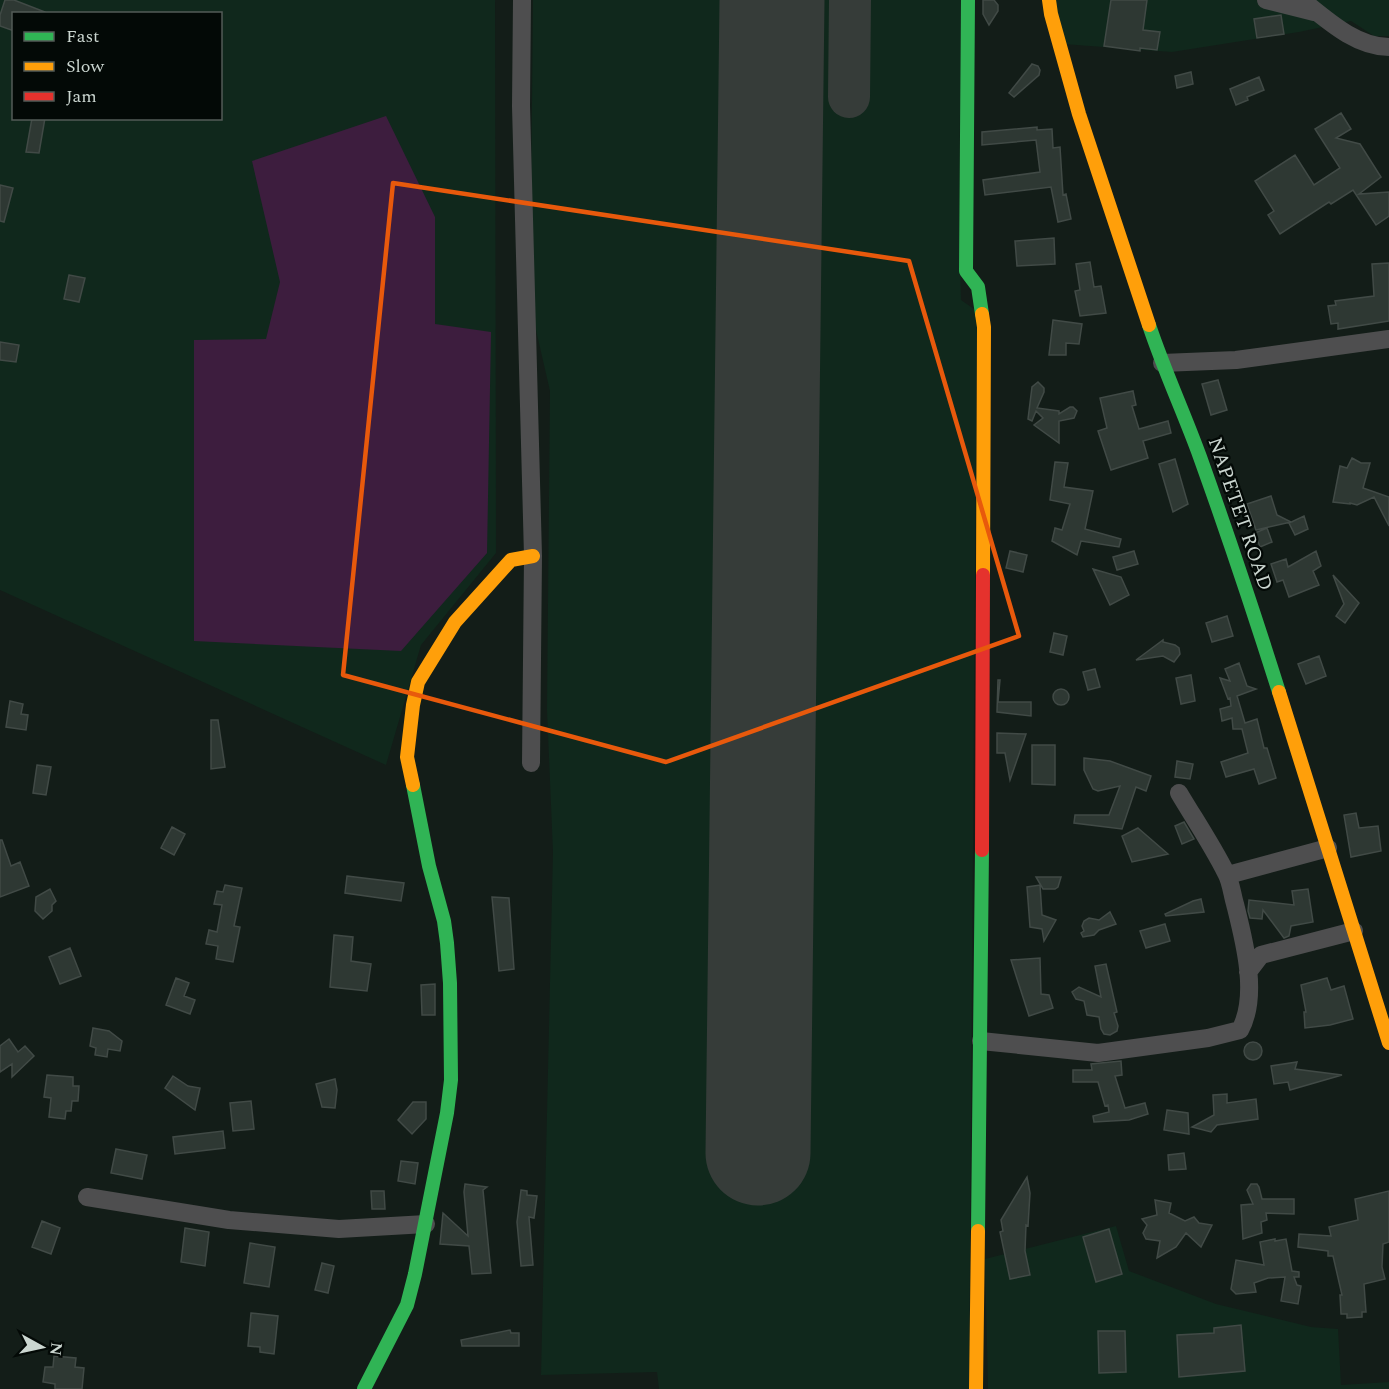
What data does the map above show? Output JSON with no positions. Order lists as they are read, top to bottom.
{
  "streets": {
    "street": ["NAPETET ROAD"]
  },
  "legend": ["Fast", "Slow", "Jam"],
  "north": "right"
}
